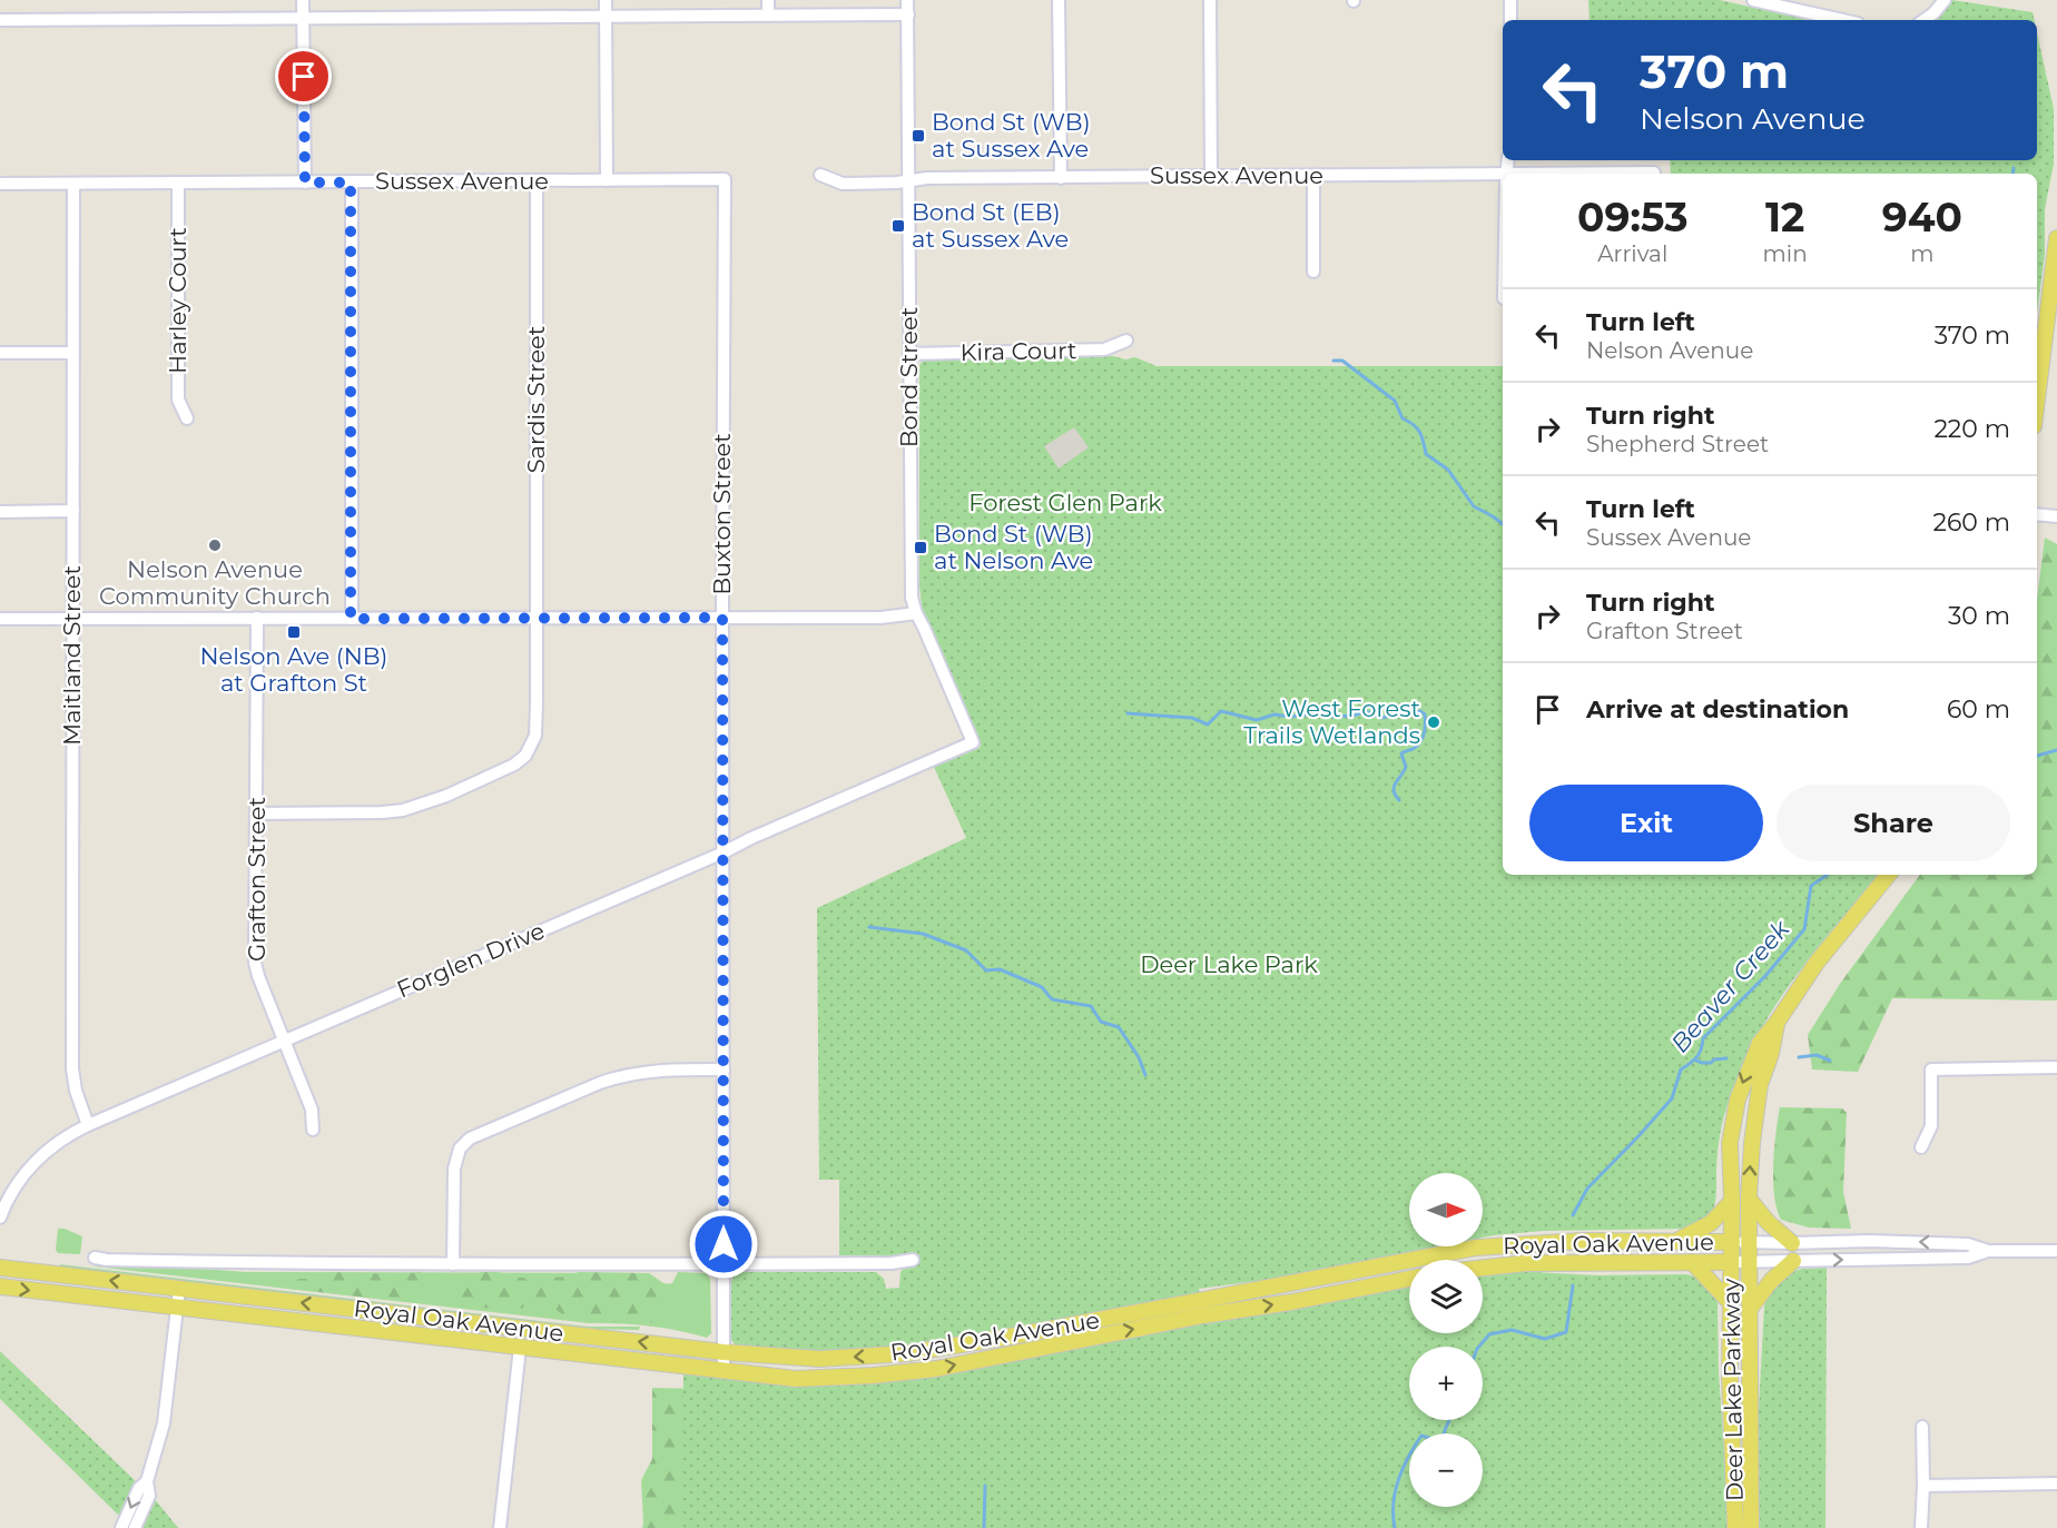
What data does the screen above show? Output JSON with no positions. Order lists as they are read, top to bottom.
{
  "streets": {
    "main road": ["Royal Oak Avenue", "Deer Lake Parkway"],
    "street": [
      "Sussex Avenue",
      "Harley Court",
      "Kira Court",
      "Bond Street",
      "Sardis Street",
      "Buxton Street",
      "Maitland Street",
      "Grafton Street",
      "Forglen Drive"
    ]
  },
  "crossings": [
    ["Sussex Avenue", "Harley Court"],
    ["Sussex Avenue", "Bond Street"],
    ["Sussex Avenue", "Sardis Street"],
    ["Sussex Avenue", "Buxton Street"],
    ["Sussex Avenue", "Maitland Street"],
    ["Kira Court", "Bond Street"],
    ["Bond Street", "Forglen Drive"],
    ["Sardis Street", "Grafton Street"],
    ["Buxton Street", "Forglen Drive"],
    ["Buxton Street", "Royal Oak Avenue"],
    ["Maitland Street", "Forglen Drive"],
    ["Grafton Street", "Forglen Drive"],
    ["Royal Oak Avenue", "Deer Lake Parkway"]
  ],
  "water": ["Beaver Creek"],
  "parks": ["Forest Glen Park", "Deer Lake Park"],
  "places": {
    "transit": [
      "Bond St (WB) at Sussex Ave",
      "Bond St (EB) at Sussex Ave",
      "Bond St (WB) at Nelson Ave",
      "Nelson Ave (NB) at Grafton St"
    ],
    "other": ["Nelson Avenue Community Church", "West Forest Trails Wetlands"]
  },
  "north": "right",
  "page": {
    "turn": ["370 m", "Nelson Avenue"],
    "eta": [
      "09:53",
      "Arrival",
      "12",
      "min",
      "940",
      "m"
    ],
    "list": [
      {
        "name": "Turn left",
        "note": "Nelson Avenue",
        "value": "370 m"
      },
      {
        "name": "Turn right",
        "note": "Shepherd Street",
        "value": "220 m"
      },
      {
        "name": "Turn left",
        "note": "Sussex Avenue",
        "value": "260 m"
      },
      {
        "name": "Turn right",
        "note": "Grafton Street",
        "value": "30 m"
      },
      {
        "name": "Arrive at destination",
        "value": "60 m"
      }
    ],
    "buttons": ["Exit", "Share"],
    "map_buttons": ["+", "−"]
  }
}
